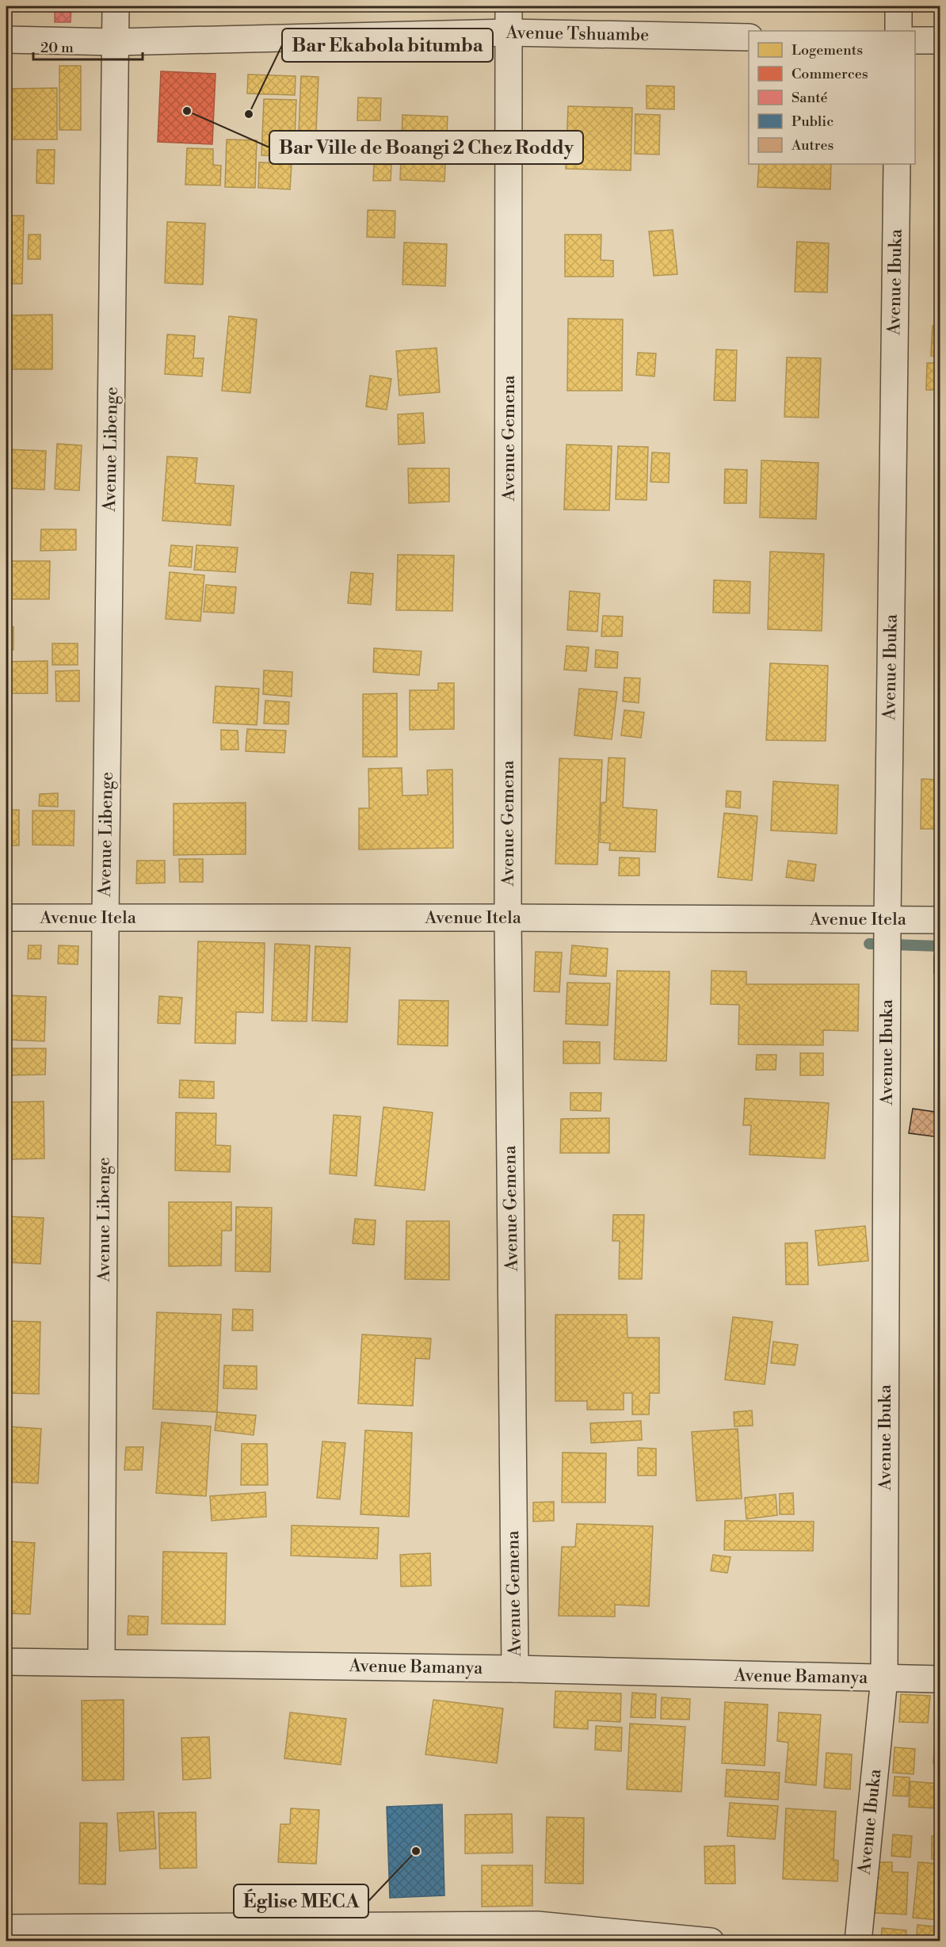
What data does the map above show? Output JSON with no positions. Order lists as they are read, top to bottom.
{
  "streets": {
    "street": [
      "Avenue Tshuambe",
      "Avenue Ibuka",
      "Avenue Gemena",
      "Avenue Libenge",
      "Avenue Itela",
      "Avenue Bamanya"
    ]
  },
  "crossings": [
    ["Avenue Tshuambe", "Avenue Gemena"],
    ["Avenue Tshuambe", "Avenue Libenge"],
    ["Avenue Ibuka", "Avenue Itela"],
    ["Avenue Ibuka", "Avenue Bamanya"],
    ["Avenue Gemena", "Avenue Itela"],
    ["Avenue Gemena", "Avenue Bamanya"],
    ["Avenue Libenge", "Avenue Itela"],
    ["Avenue Libenge", "Avenue Bamanya"]
  ],
  "places": ["Bar Ville de Boangi 2 Chez Roddy", "Bar Ekabola bitumba", "Église MECA"],
  "legend": [
    "Logements",
    "Commerces",
    "Santé",
    "Public",
    "Autres"
  ],
  "scale_bar": "20 m"
}
